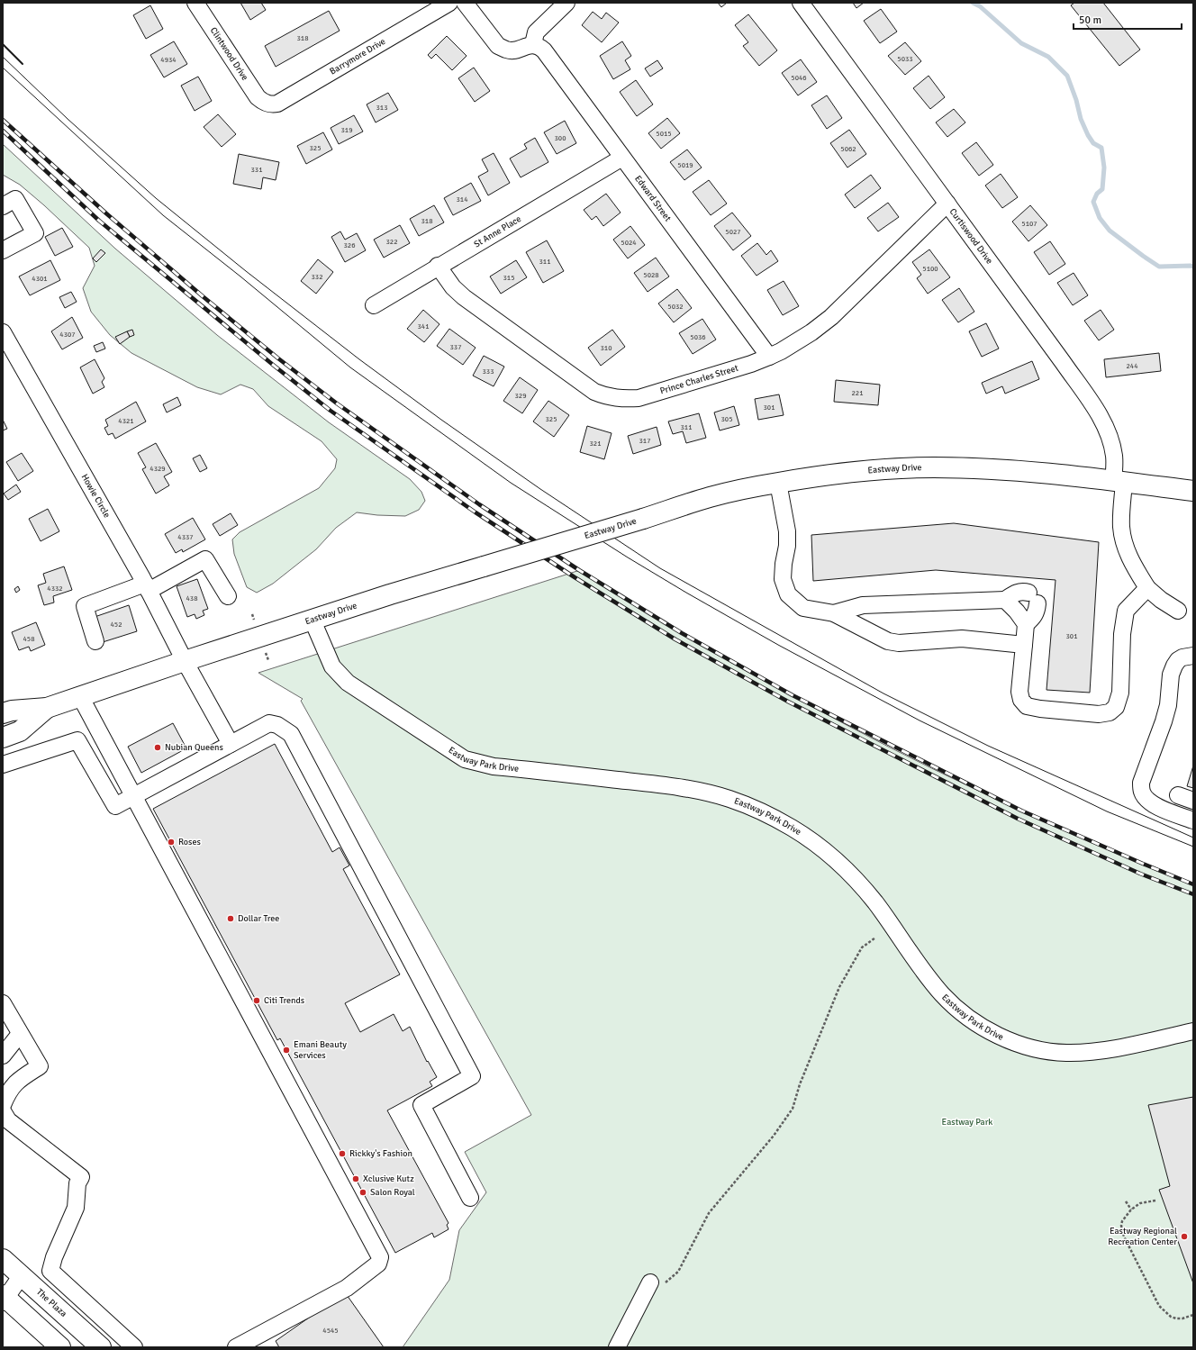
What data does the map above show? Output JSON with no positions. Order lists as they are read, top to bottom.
{
  "streets": {
    "main road": ["Eastway Drive", "The Plaza"],
    "street": [
      "Clintwood Drive",
      "Barrymore Drive",
      "Edward Street",
      "St Anne Place",
      "Curtiswood Drive",
      "Prince Charles Street",
      "Howie Circle",
      "Eastway Park Drive"
    ]
  },
  "crossings": [
    ["Clintwood Drive", "Barrymore Drive"],
    ["Edward Street", "St Anne Place"],
    ["Edward Street", "Prince Charles Street"],
    ["St Anne Place", "Prince Charles Street"],
    ["Curtiswood Drive", "Prince Charles Street"],
    ["Curtiswood Drive", "Eastway Drive"],
    ["Eastway Drive", "Howie Circle"],
    ["Eastway Drive", "Eastway Park Drive"]
  ],
  "parks": ["Eastway Park"],
  "places": [
    "Nubian Queens",
    "Roses",
    "Dollar Tree",
    "Citi Trends",
    "Emani Beauty Services",
    "Rickky's Fashion",
    "Xclusive Kutz",
    "Salon Royal",
    "Eastway Regional Recreation Center"
  ],
  "house_numbers": [
    "318",
    "5033",
    "4934",
    "5046",
    "313",
    "319",
    "5015",
    "300",
    "325",
    "5062",
    "5019",
    "331",
    "314",
    "318",
    "5107",
    "5027",
    "322",
    "5024",
    "326",
    "311",
    "5100",
    "5028",
    "332",
    "315",
    "4301",
    "5032",
    "341",
    "4307",
    "5036",
    "337",
    "310",
    "244",
    "333",
    "221",
    "329",
    "301",
    "325",
    "305",
    "4321",
    "311",
    "317",
    "321",
    "4329",
    "4337",
    "4332",
    "438",
    "452",
    "301",
    "458",
    "4545"
  ],
  "scale_bar": "50 m"
}
